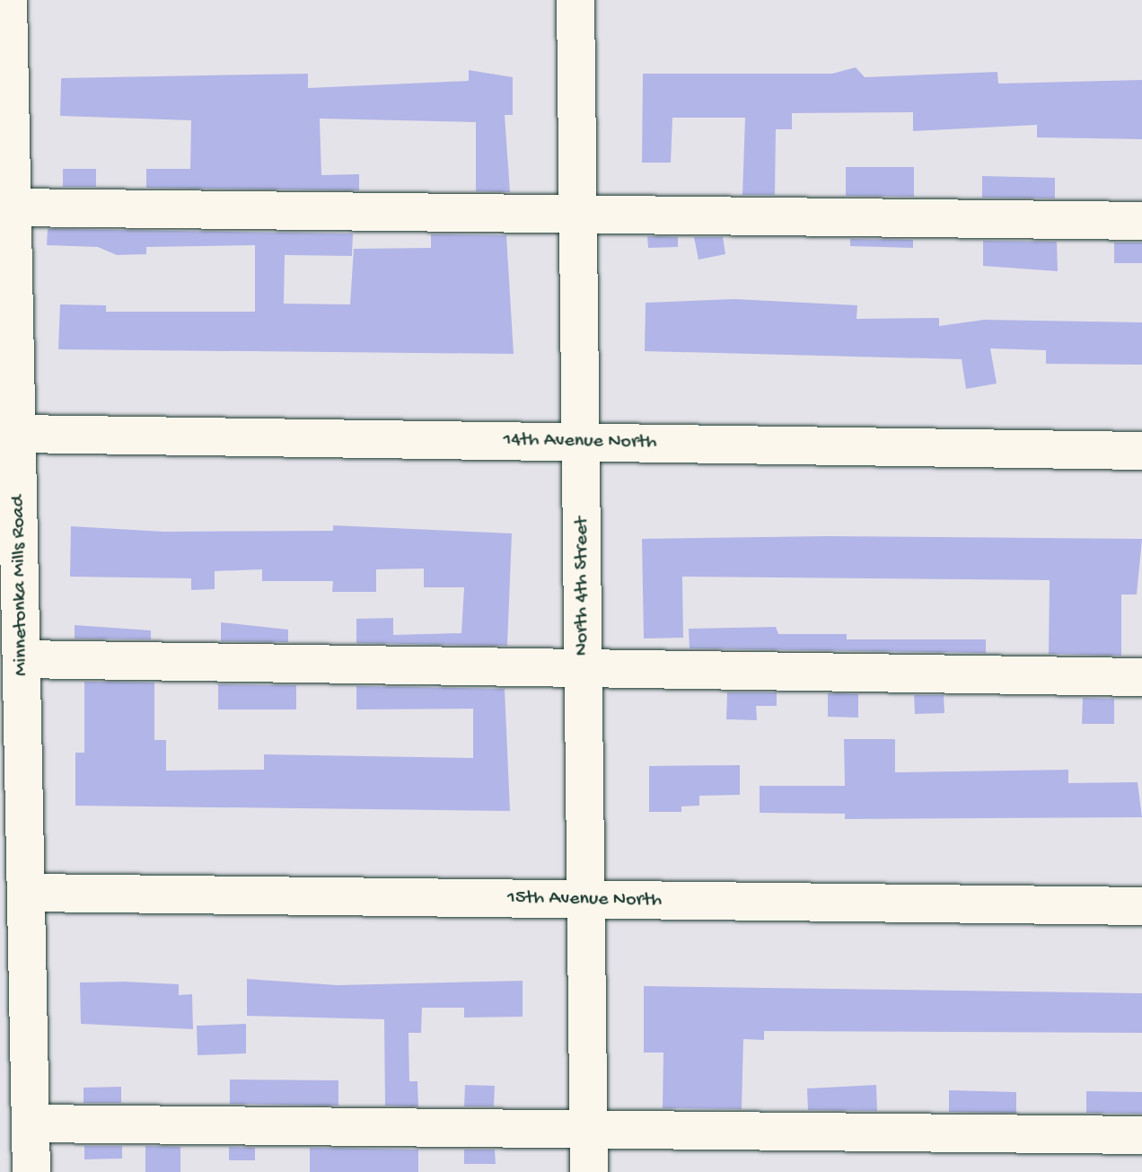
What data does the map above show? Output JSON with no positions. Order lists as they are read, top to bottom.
{
  "streets": {
    "street": [
      "14th Avenue North",
      "Minnetonka Mills Road",
      "North 4th Street",
      "15th Avenue North"
    ]
  },
  "crossings": [
    ["14th Avenue North", "Minnetonka Mills Road"],
    ["14th Avenue North", "North 4th Street"],
    ["Minnetonka Mills Road", "15th Avenue North"],
    ["North 4th Street", "15th Avenue North"]
  ]
}
